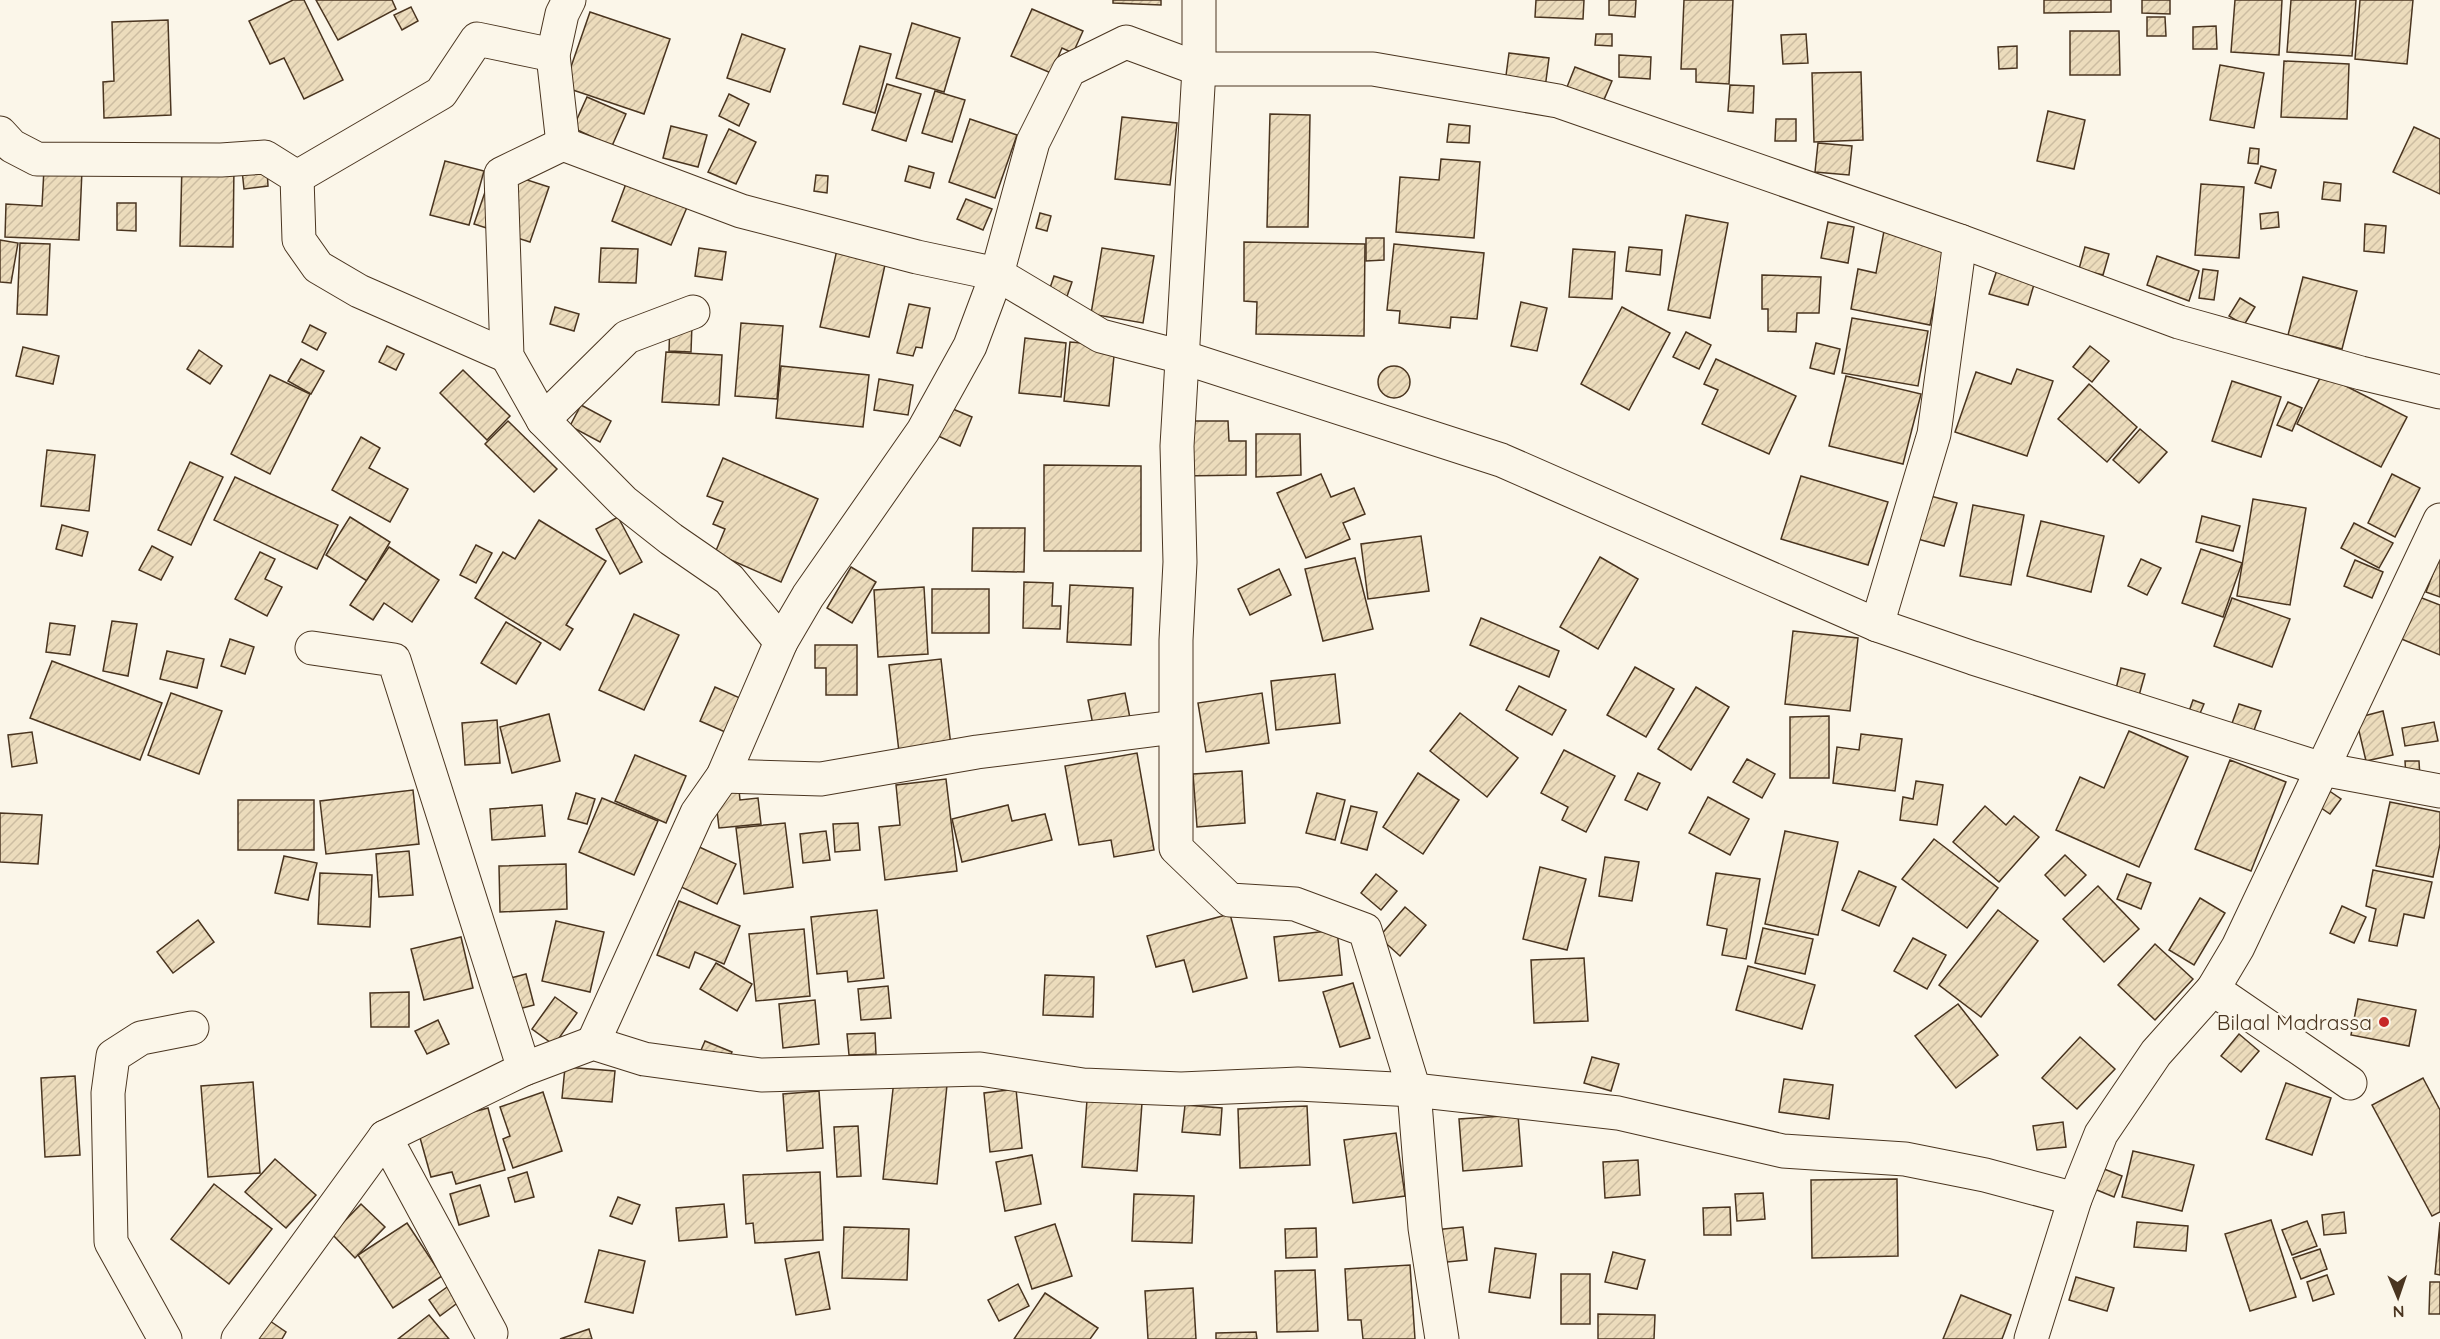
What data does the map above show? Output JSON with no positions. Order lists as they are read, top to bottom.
{
  "places": ["Bilaal Madrassa"],
  "north": "bottom"
}
